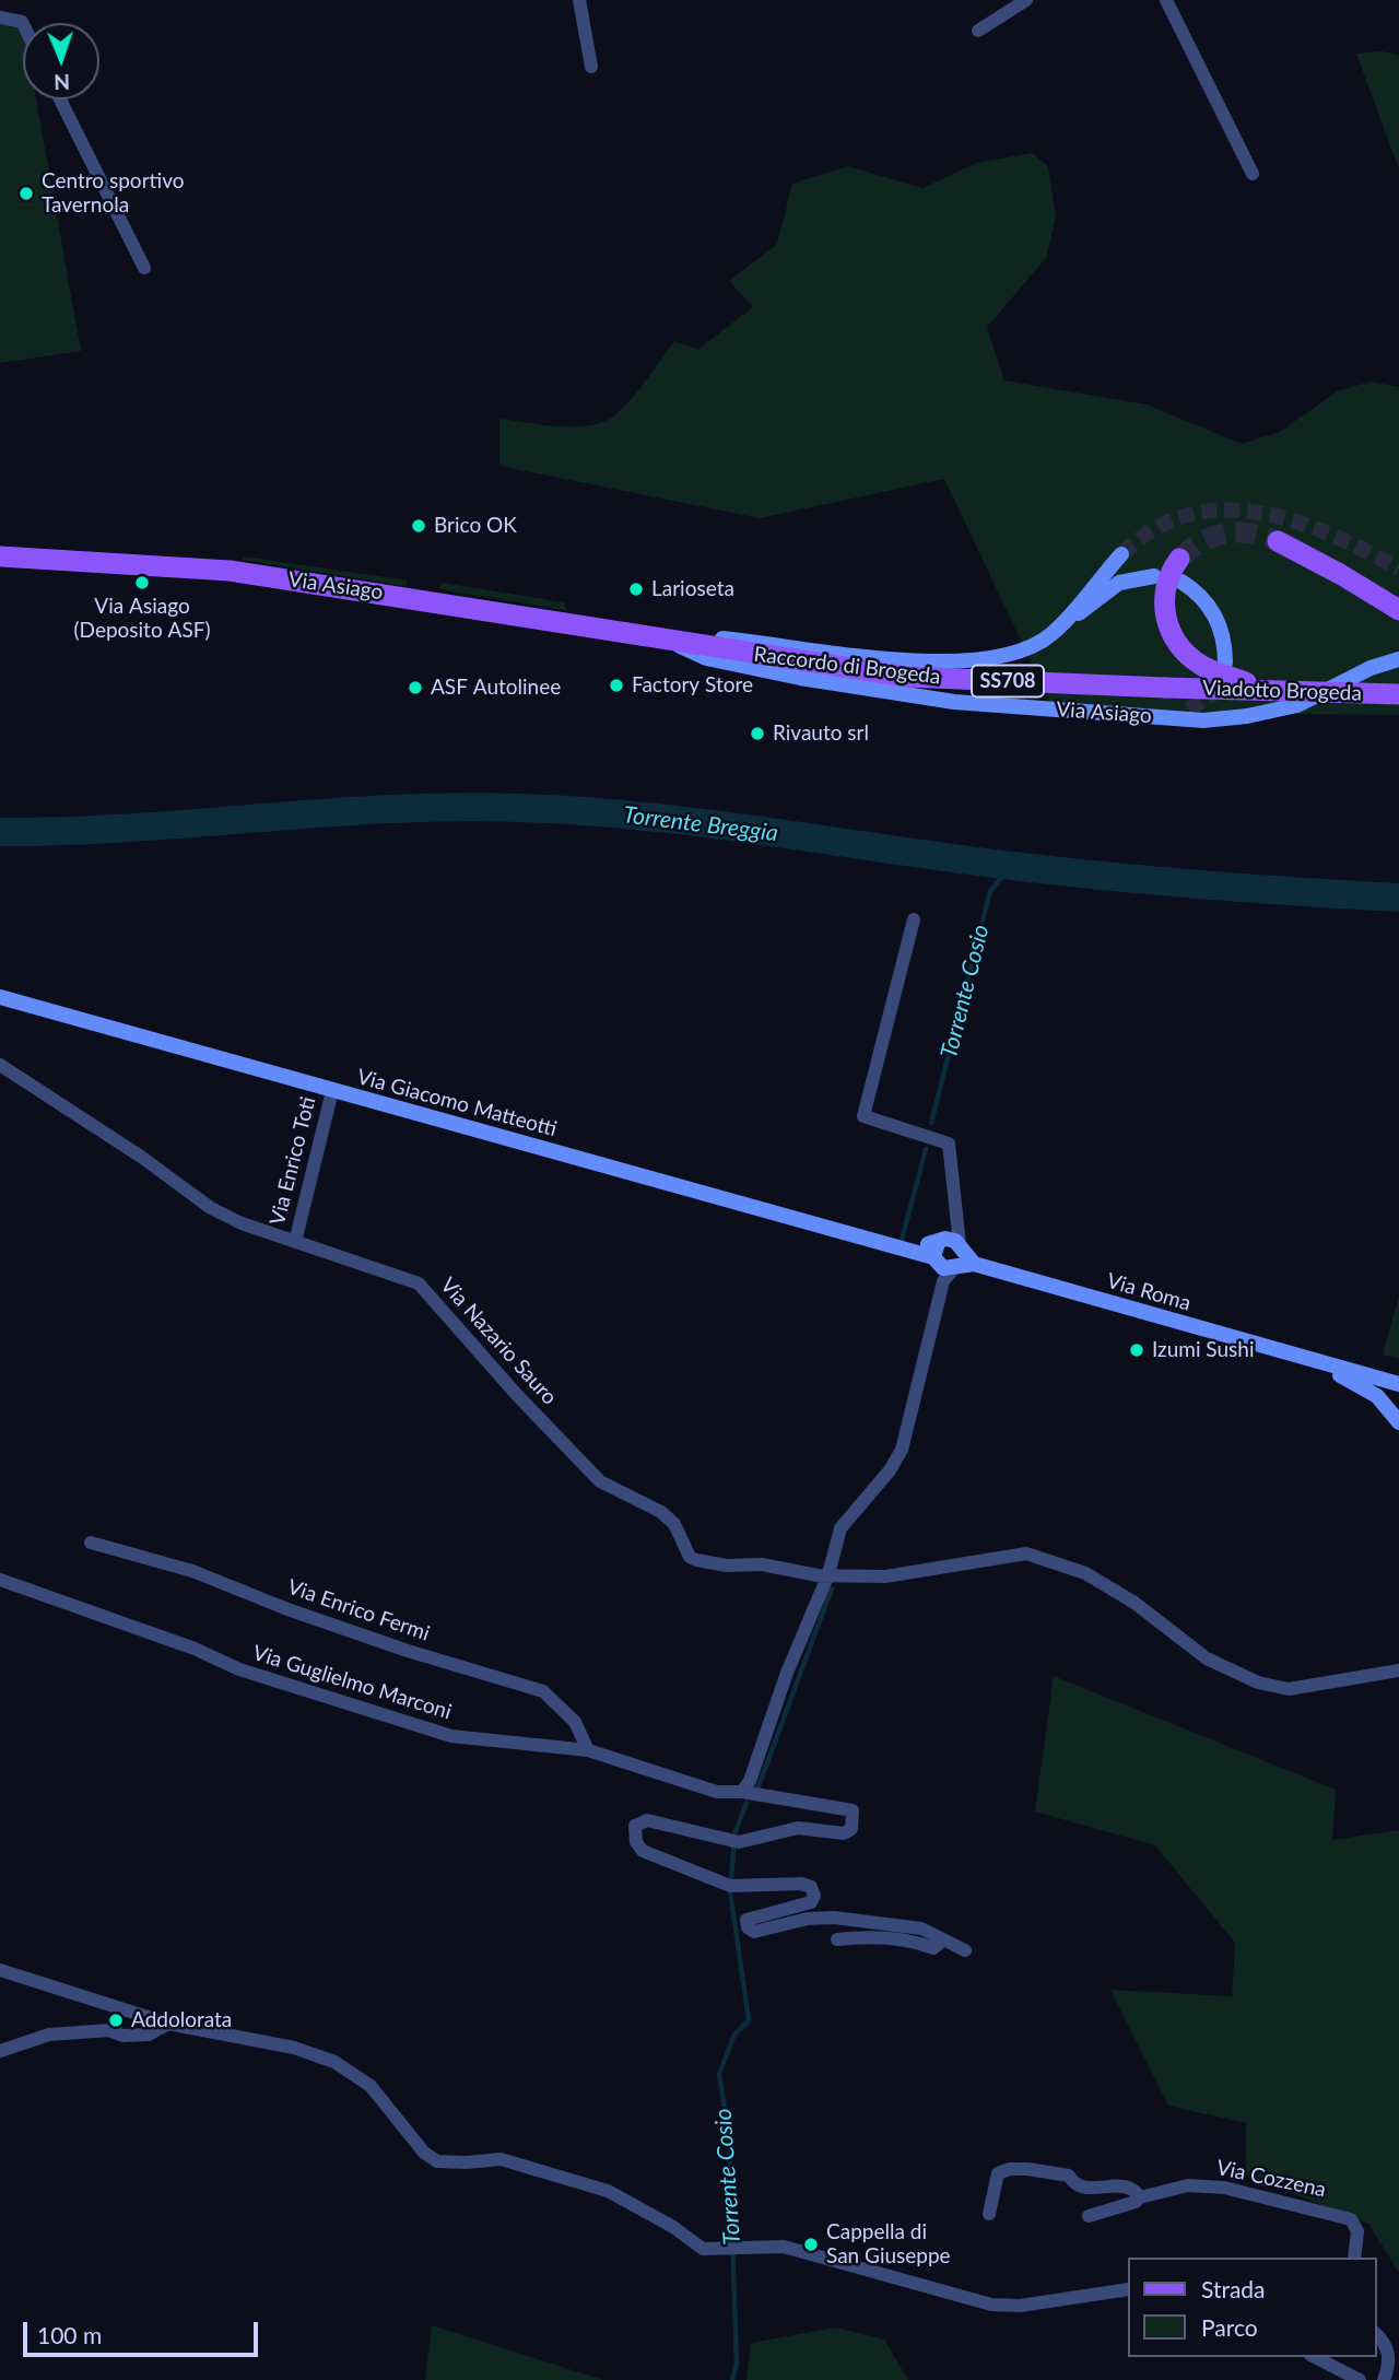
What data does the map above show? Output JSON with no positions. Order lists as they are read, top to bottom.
{
  "streets": {
    "main road": [
      "Via Asiago",
      "Raccordo di Brogeda",
      "SS708",
      "Viadotto Brogeda"
    ],
    "street": [
      "Via Giacomo Matteotti",
      "Via Enrico Toti",
      "Via Roma",
      "Via Nazario Sauro",
      "Via Enrico Fermi",
      "Via Guglielmo Marconi",
      "Via Cozzena"
    ]
  },
  "crossings": [
    ["Via Asiago", "Raccordo di Brogeda"],
    ["Via Asiago", "SS708"],
    ["Raccordo di Brogeda", "Viadotto Brogeda"],
    ["SS708", "Viadotto Brogeda"],
    ["Via Giacomo Matteotti", "Via Enrico Toti"],
    ["Via Enrico Toti", "Via Nazario Sauro"],
    ["Via Enrico Fermi", "Via Guglielmo Marconi"]
  ],
  "water": ["Torrente Breggia", "Torrente Cosio"],
  "places": [
    "Centro sportivo Tavernola",
    "Brico OK",
    "Via Asiago (Deposito ASF)",
    "Larioseta",
    "Factory Store",
    "ASF Autolinee",
    "Rivauto srl",
    "Izumi Sushi",
    "Addolorata",
    "Cappella di San Giuseppe"
  ],
  "legend": ["Strada", "Parco"],
  "scale_bar": "100 m",
  "north": "bottom"
}
